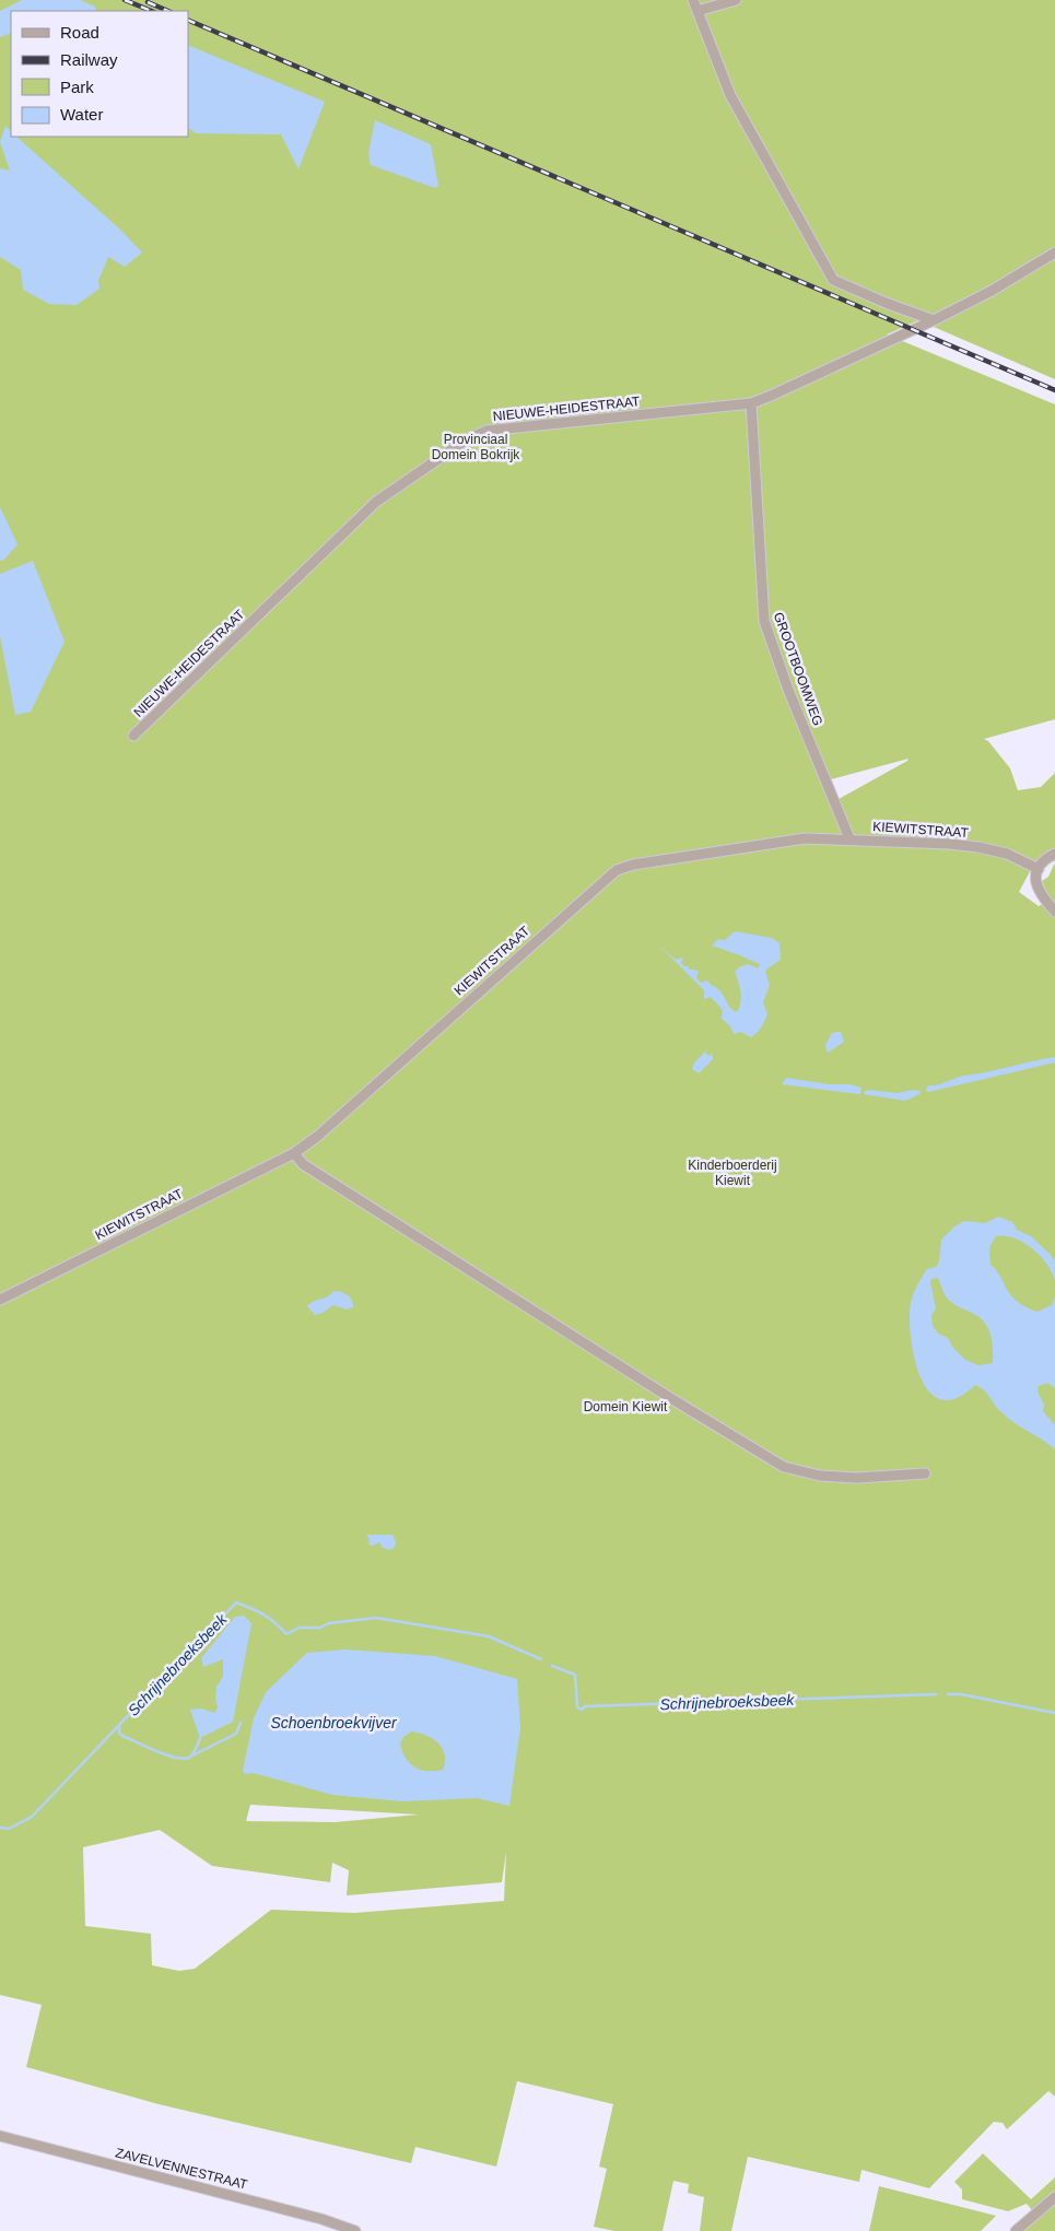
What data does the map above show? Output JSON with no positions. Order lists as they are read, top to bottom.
{
  "streets": {
    "street": [
      "NIEUWE-HEIDESTRAAT",
      "GROOTBOOMWEG",
      "KIEWITSTRAAT",
      "ZAVELVENNESTRAAT"
    ]
  },
  "crossings": [
    ["NIEUWE-HEIDESTRAAT", "GROOTBOOMWEG"],
    ["GROOTBOOMWEG", "KIEWITSTRAAT"]
  ],
  "water": ["Schrijnebroeksbeek", "Schoenbroekvijver"],
  "parks": ["Provinciaal Domein Bokrijk", "Kinderboerderij Kiewit", "Domein Kiewit"],
  "legend": [
    "Road",
    "Railway",
    "Park",
    "Water"
  ]
}
